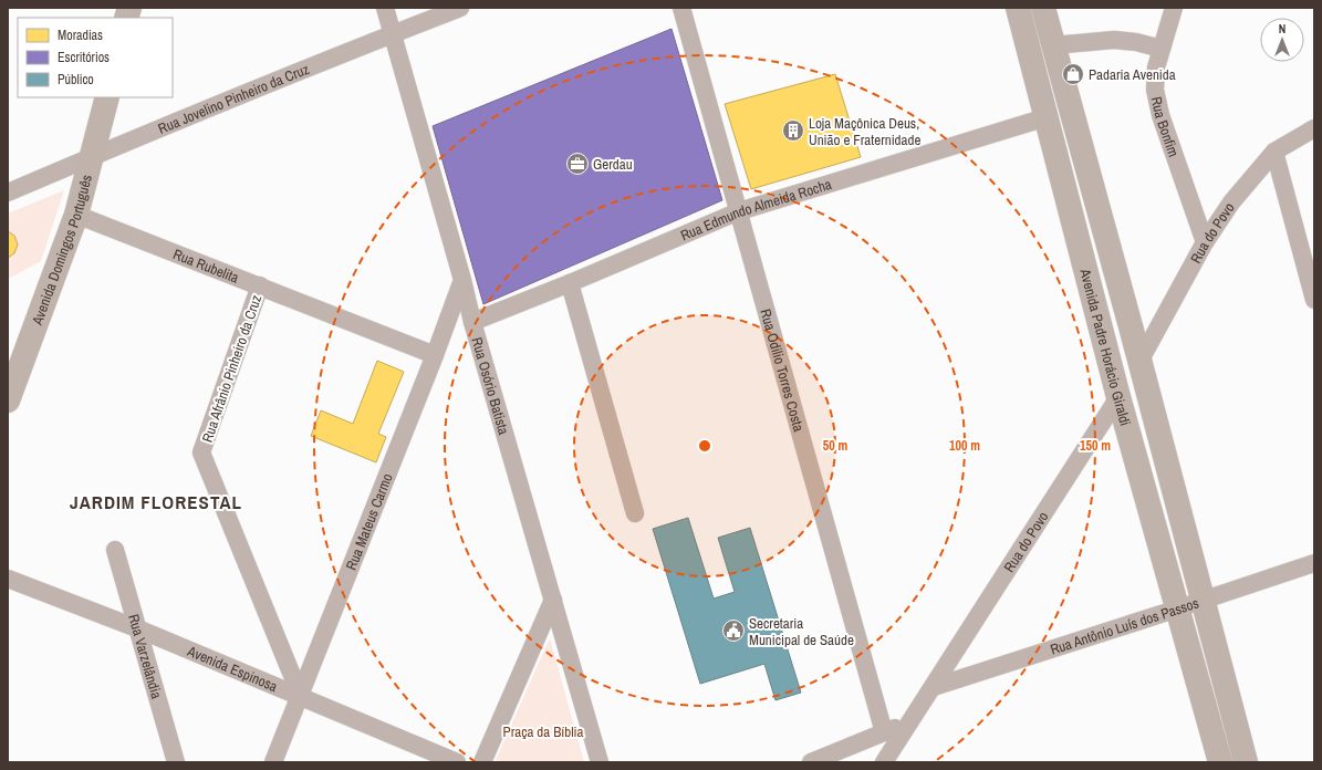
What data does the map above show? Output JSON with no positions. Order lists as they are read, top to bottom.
{
  "streets": {
    "street": [
      "Rua Jovelino Pinheiro da Cruz",
      "Rua Bonfim",
      "Rua Edmundo Almeida Rocha",
      "Rua do Povo",
      "Avenida Domingos Português",
      "Rua Rubelita",
      "Avenida Padre Horácio Giraldi",
      "Rua Afrânio Pinheiro da Cruz",
      "Rua Odilio Torres Costa",
      "Rua Osório Batista",
      "Rua Mateus Carmo",
      "Rua Antônio Luís dos Passos",
      "Rua Varzelândia",
      "Avenida Espinosa"
    ]
  },
  "crossings": [
    ["Rua Jovelino Pinheiro da Cruz", "Avenida Domingos Português"],
    ["Rua Jovelino Pinheiro da Cruz", "Rua Osório Batista"],
    ["Rua Bonfim", "Rua do Povo"],
    ["Rua Edmundo Almeida Rocha", "Avenida Padre Horácio Giraldi"],
    ["Rua Edmundo Almeida Rocha", "Rua Odilio Torres Costa"],
    ["Rua Edmundo Almeida Rocha", "Rua Osório Batista"],
    ["Rua do Povo", "Avenida Padre Horácio Giraldi"],
    ["Rua do Povo", "Rua Antônio Luís dos Passos"],
    ["Avenida Domingos Português", "Rua Rubelita"],
    ["Rua Rubelita", "Rua Afrânio Pinheiro da Cruz"],
    ["Rua Rubelita", "Rua Mateus Carmo"],
    ["Avenida Padre Horácio Giraldi", "Rua Antônio Luís dos Passos"],
    ["Rua Afrânio Pinheiro da Cruz", "Rua Mateus Carmo"],
    ["Rua Afrânio Pinheiro da Cruz", "Avenida Espinosa"],
    ["Rua Osório Batista", "Rua Mateus Carmo"],
    ["Rua Mateus Carmo", "Avenida Espinosa"],
    ["Rua Varzelândia", "Avenida Espinosa"]
  ],
  "districts": ["JARDIM FLORESTAL"],
  "parks": ["Praça da Bíblia"],
  "places": {
    "shop": ["Padaria Avenida"],
    "building": ["Loja Maçônica Deus, União e Fraternidade"],
    "office": ["Gerdau"],
    "public building": ["Secretaria Municipal de Saúde"]
  },
  "legend": ["Moradias", "Escritórios", "Público"],
  "north": "top",
  "rings": ["50 m", "100 m", "150 m"]
}
